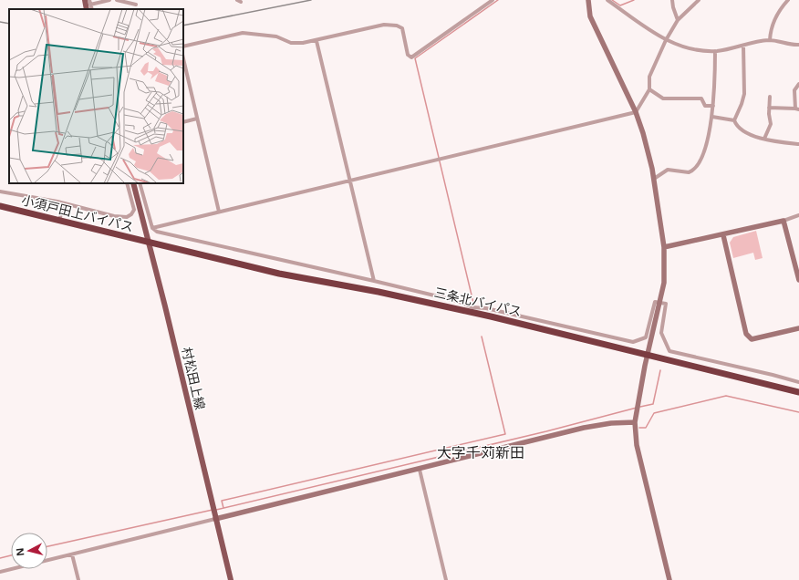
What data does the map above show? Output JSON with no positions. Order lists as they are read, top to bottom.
{
  "streets": {
    "highway": ["小須戸田上バイパス", "三条北バイパス"],
    "main road": ["村松田上線"]
  },
  "crossings": [
    ["小須戸田上バイパス", "三条北バイパス"],
    ["小須戸田上バイパス", "村松田上線"],
    ["三条北バイパス", "村松田上線"]
  ],
  "districts": ["大字千苅新田"],
  "north": "left"
}
